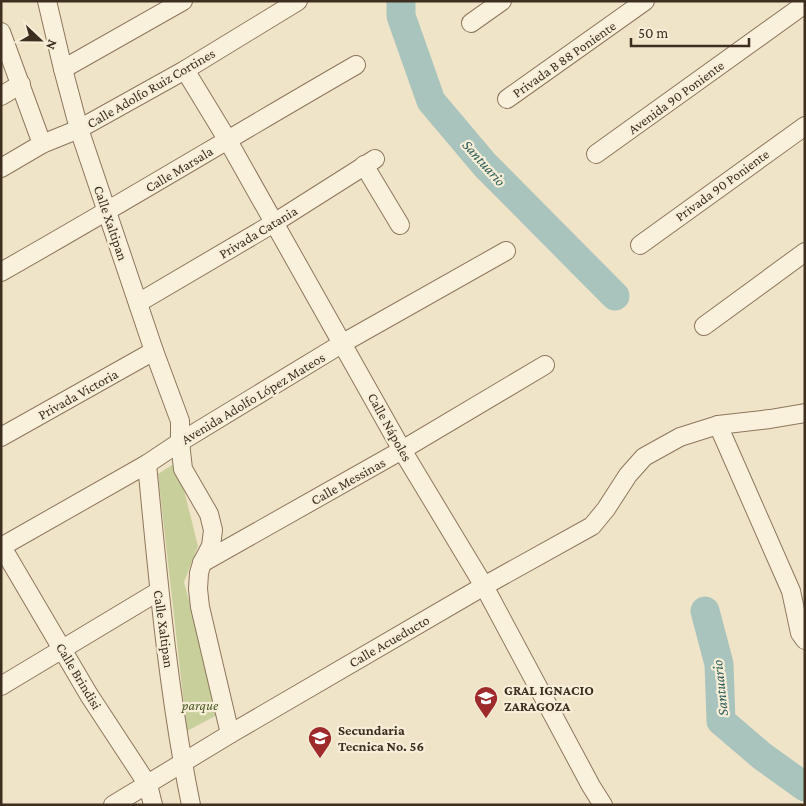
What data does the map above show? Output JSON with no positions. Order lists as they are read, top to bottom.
{
  "streets": {
    "street": [
      "Privada B 88 Poniente",
      "Calle Adolfo Ruiz Cortines",
      "Avenida 90 Poniente",
      "Calle Marsala",
      "Privada 90 Poniente",
      "Calle Xaltipan",
      "Privada Catania",
      "Privada Victoria",
      "Avenida Adolfo López Mateos",
      "Calle Nápoles",
      "Calle Messinas",
      "Calle Acueducto",
      "Calle Brindisi"
    ]
  },
  "crossings": [
    ["Calle Adolfo Ruiz Cortines", "Calle Xaltipan"],
    ["Calle Adolfo Ruiz Cortines", "Calle Nápoles"],
    ["Calle Marsala", "Calle Xaltipan"],
    ["Calle Marsala", "Calle Nápoles"],
    ["Calle Xaltipan", "Privada Catania"],
    ["Calle Xaltipan", "Privada Victoria"],
    ["Calle Xaltipan", "Avenida Adolfo López Mateos"],
    ["Calle Xaltipan", "Calle Messinas"],
    ["Calle Xaltipan", "Calle Acueducto"],
    ["Privada Catania", "Calle Nápoles"],
    ["Avenida Adolfo López Mateos", "Calle Nápoles"],
    ["Avenida Adolfo López Mateos", "Calle Brindisi"],
    ["Calle Nápoles", "Calle Messinas"],
    ["Calle Nápoles", "Calle Acueducto"],
    ["Calle Acueducto", "Calle Brindisi"]
  ],
  "water": ["Santuario"],
  "parks": ["parque"],
  "places": {
    "school or university": ["GRAL IGNACIO ZARAGOZA", "Secundaria Tecnica No. 56"]
  },
  "scale_bar": "50 m",
  "north": "right"
}
